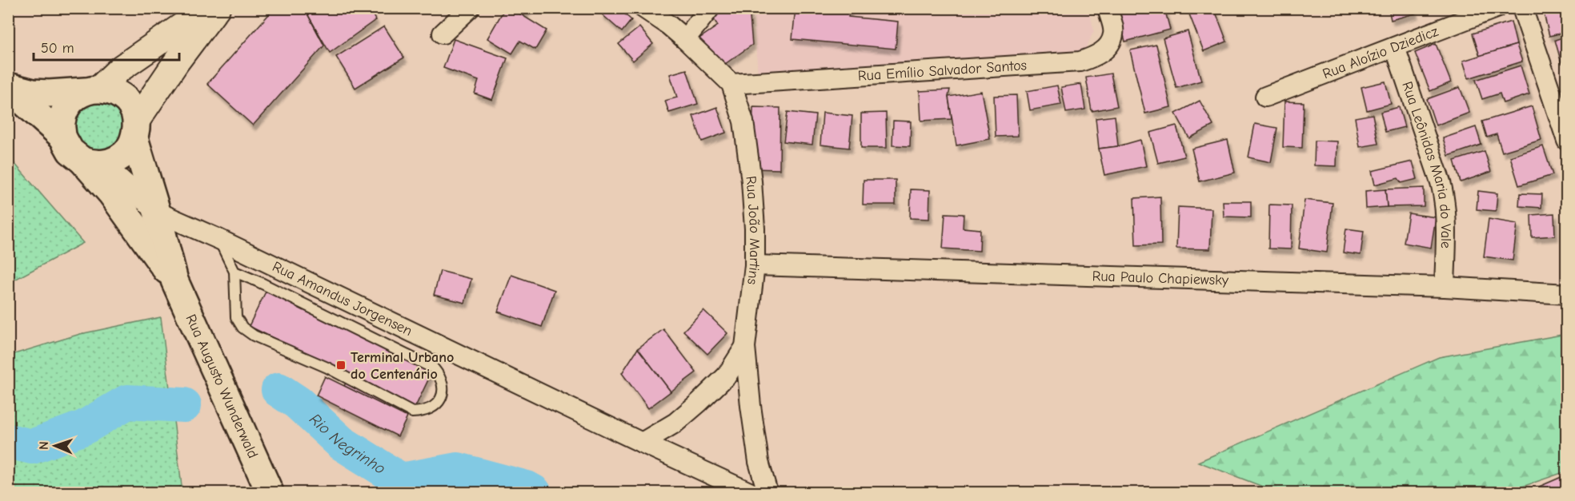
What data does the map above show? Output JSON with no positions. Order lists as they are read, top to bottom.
{
  "streets": {
    "main road": ["Rua Augusto Wunderwald"],
    "street": [
      "Rua Aloízio Dziedicz",
      "Rua Emílio Salvador Santos",
      "Rua Leônidas Maria do Vale",
      "Rua João Martins",
      "Rua Paulo Chapiewsky",
      "Rua Amandus Jorgensen"
    ]
  },
  "crossings": [
    ["Rua Aloízio Dziedicz", "Rua Leônidas Maria do Vale"],
    ["Rua Emílio Salvador Santos", "Rua João Martins"],
    ["Rua Leônidas Maria do Vale", "Rua Paulo Chapiewsky"],
    ["Rua João Martins", "Rua Paulo Chapiewsky"],
    ["Rua Amandus Jorgensen", "Rua Augusto Wunderwald"]
  ],
  "water": ["Rio Negrinho"],
  "places": {
    "transit": ["Terminal Urbano do Centenário"]
  },
  "scale_bar": "50 m",
  "north": "left"
}
